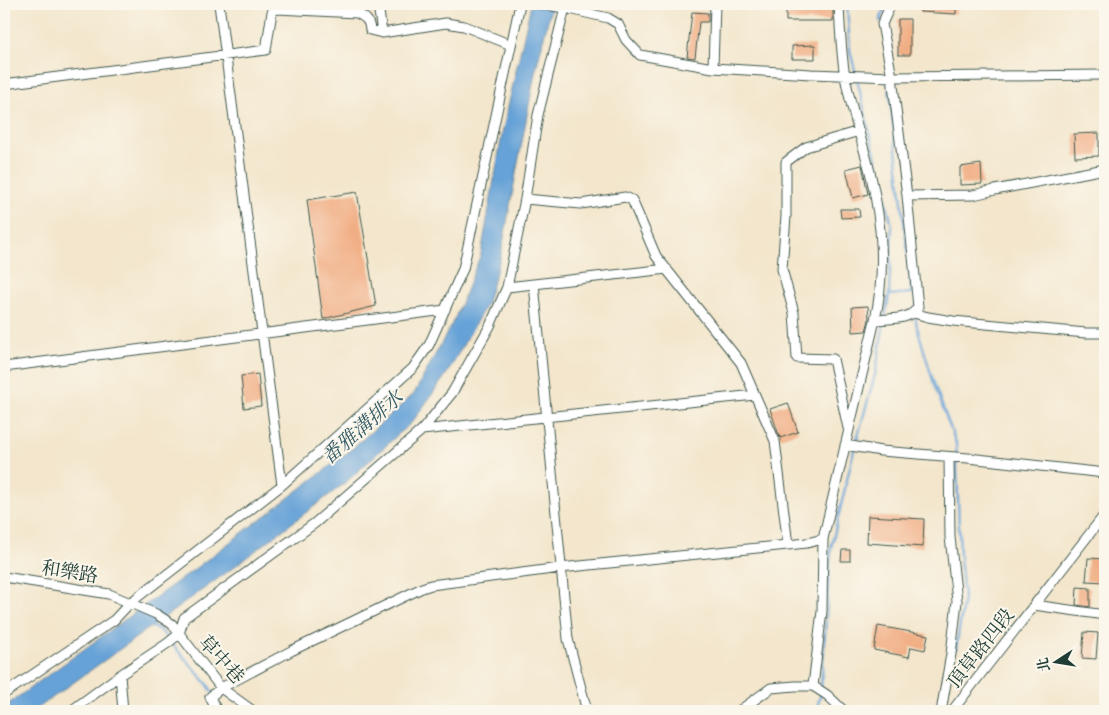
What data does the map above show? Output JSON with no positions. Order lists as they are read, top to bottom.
{
  "streets": {
    "street": ["和樂路", "頂草路四段", "草中巷"]
  },
  "crossings": [
    ["和樂路", "草中巷"]
  ],
  "water": ["番雅溝排水"],
  "north": "left"
}
